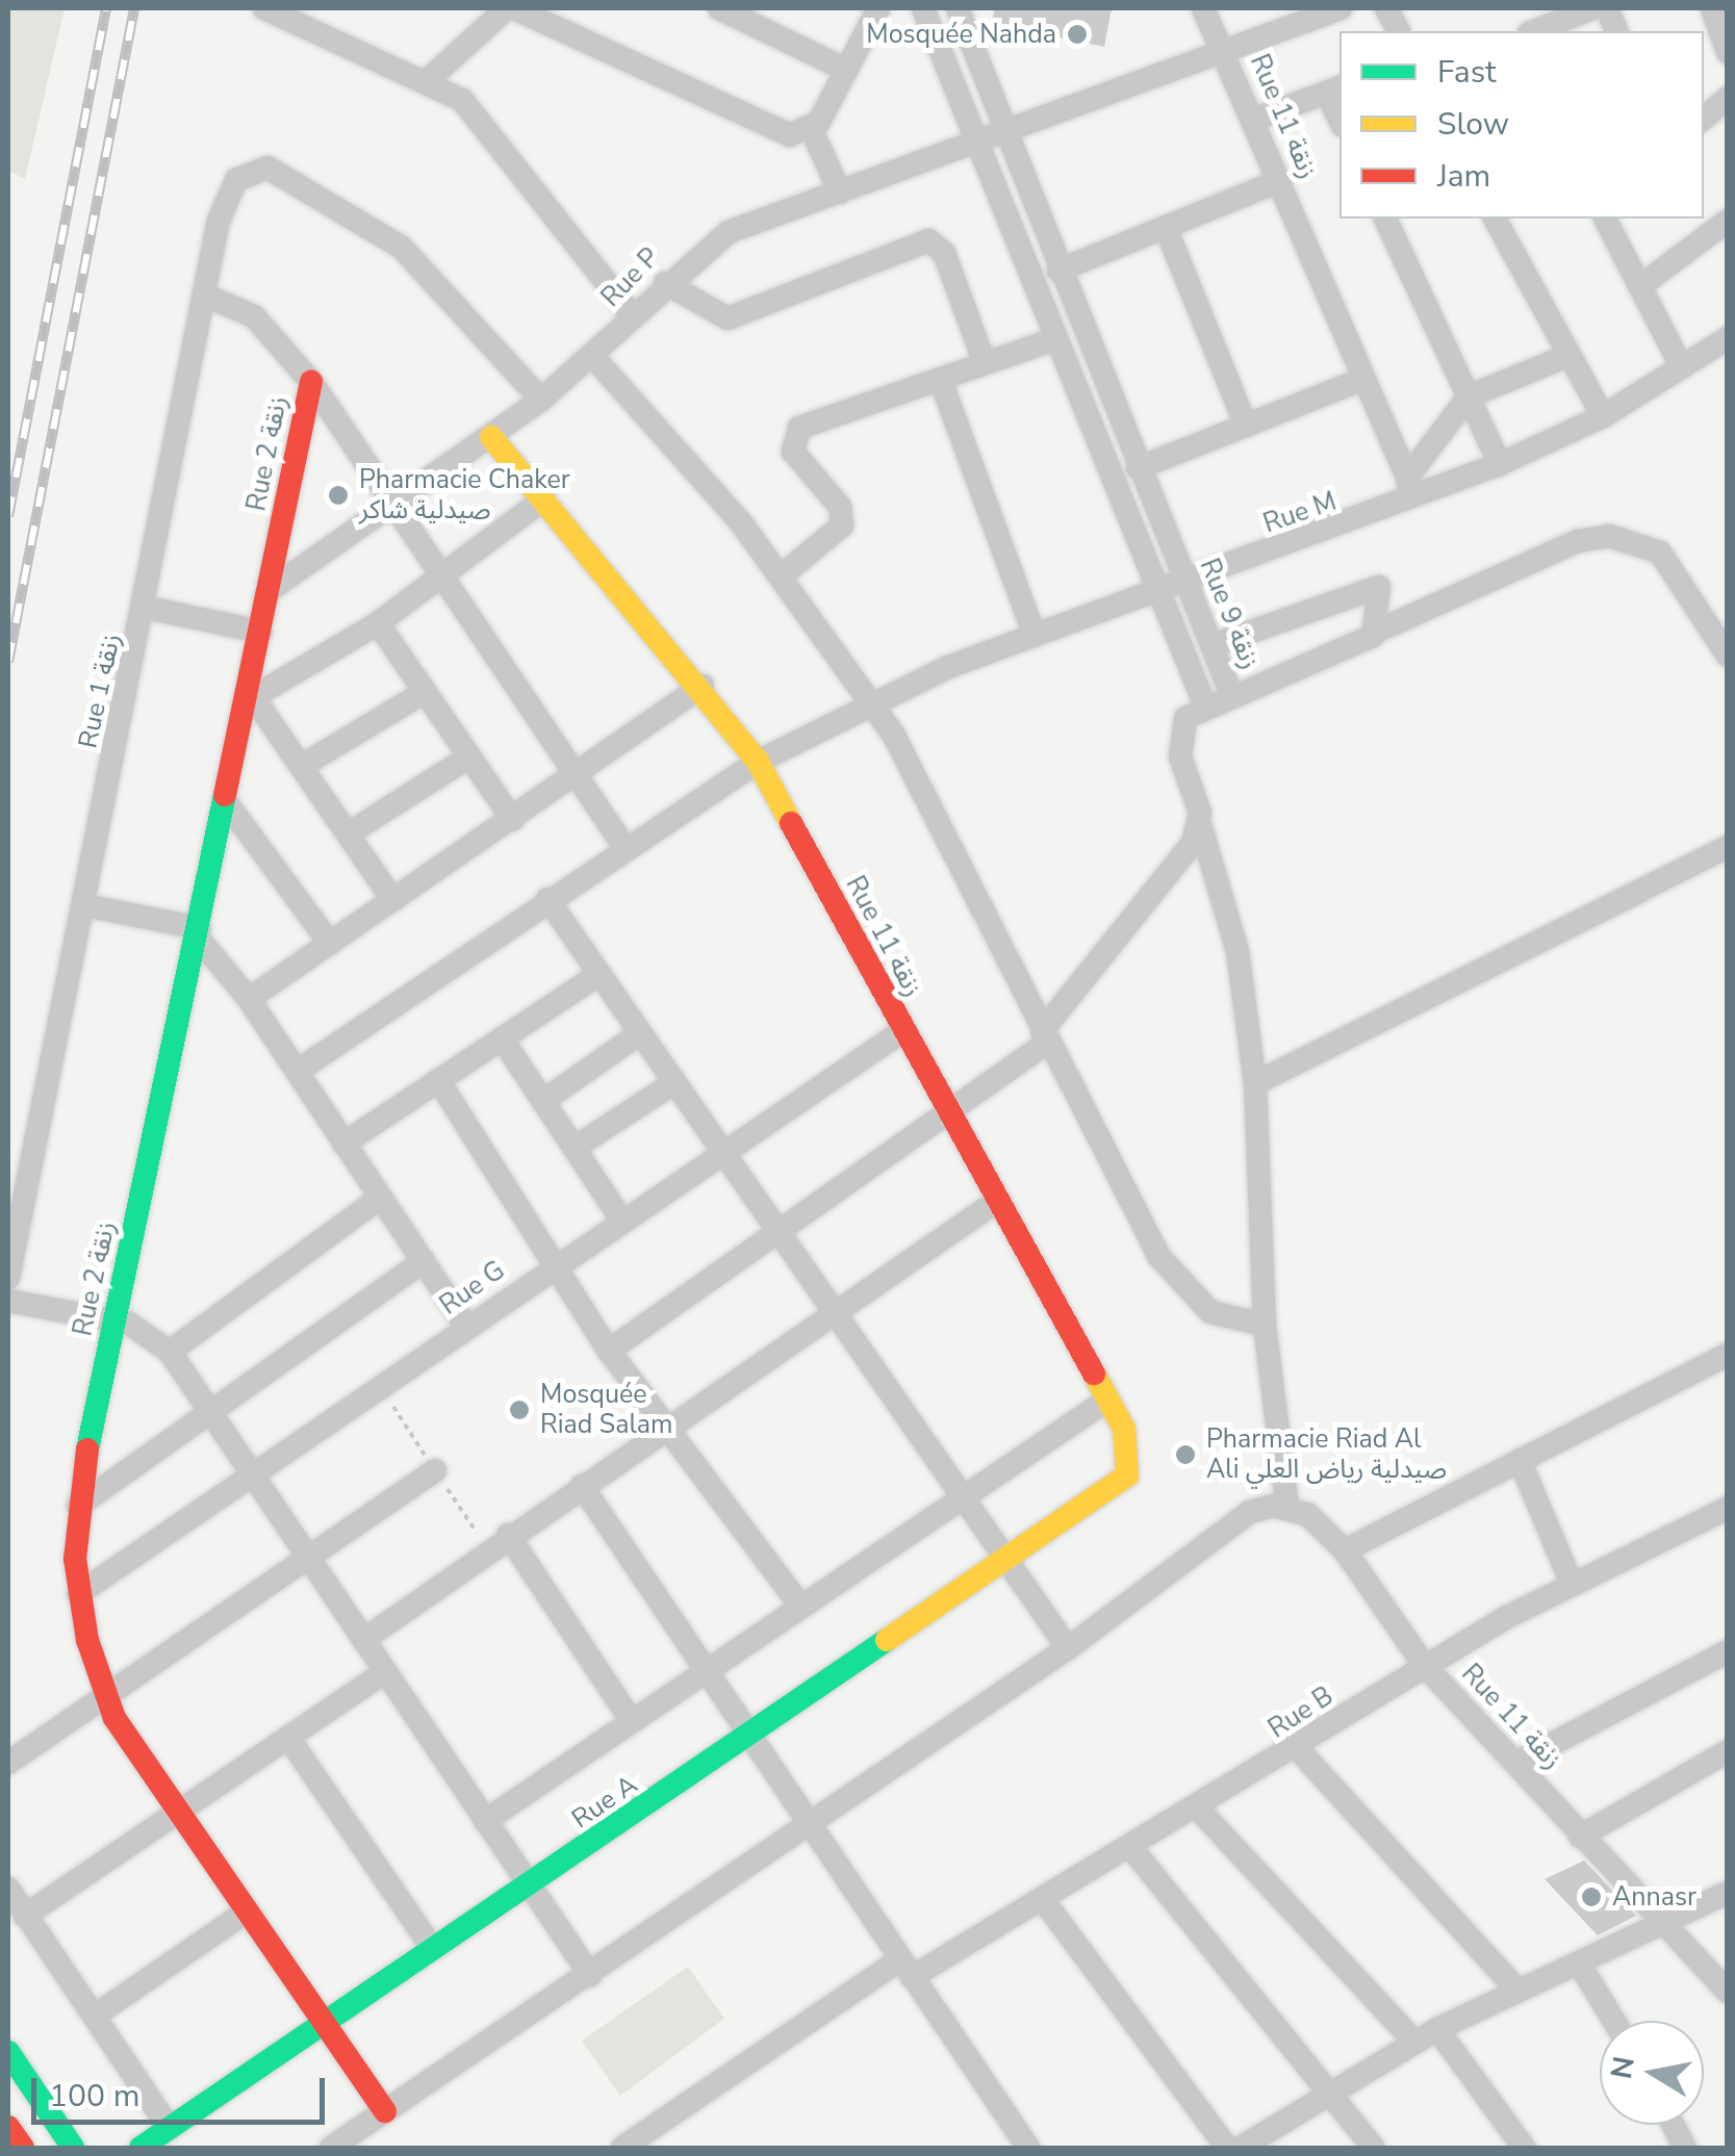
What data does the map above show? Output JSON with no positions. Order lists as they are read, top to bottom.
{
  "streets": {
    "street": [
      "Rue 11 زنقة",
      "Rue P",
      "Rue 2 زنقة",
      "Rue M",
      "Rue 9 زنقة",
      "Rue 1 زنقة",
      "Rue G",
      "Rue B",
      "Rue A"
    ]
  },
  "crossings": [
    ["Rue 11 زنقة", "Rue P"],
    ["Rue 11 زنقة", "Rue M"],
    ["Rue 11 زنقة", "Rue G"],
    ["Rue 11 زنقة", "Rue B"],
    ["Rue 11 زنقة", "Rue A"],
    ["Rue P", "Rue 2 زنقة"],
    ["Rue P", "Rue 9 زنقة"],
    ["Rue P", "Rue 1 زنقة"],
    ["Rue 2 زنقة", "Rue G"],
    ["Rue 2 زنقة", "Rue A"],
    ["Rue M", "Rue 9 زنقة"]
  ],
  "places": [
    "Mosquée Nahda",
    "Pharmacie Chaker صيدلية شاكر",
    "Mosquée Riad Salam",
    "Pharmacie Riad Al Ali صيدلية رياض العلي",
    "Annasr"
  ],
  "legend": ["Fast", "Slow", "Jam"],
  "scale_bar": "100 m",
  "north": "left"
}
